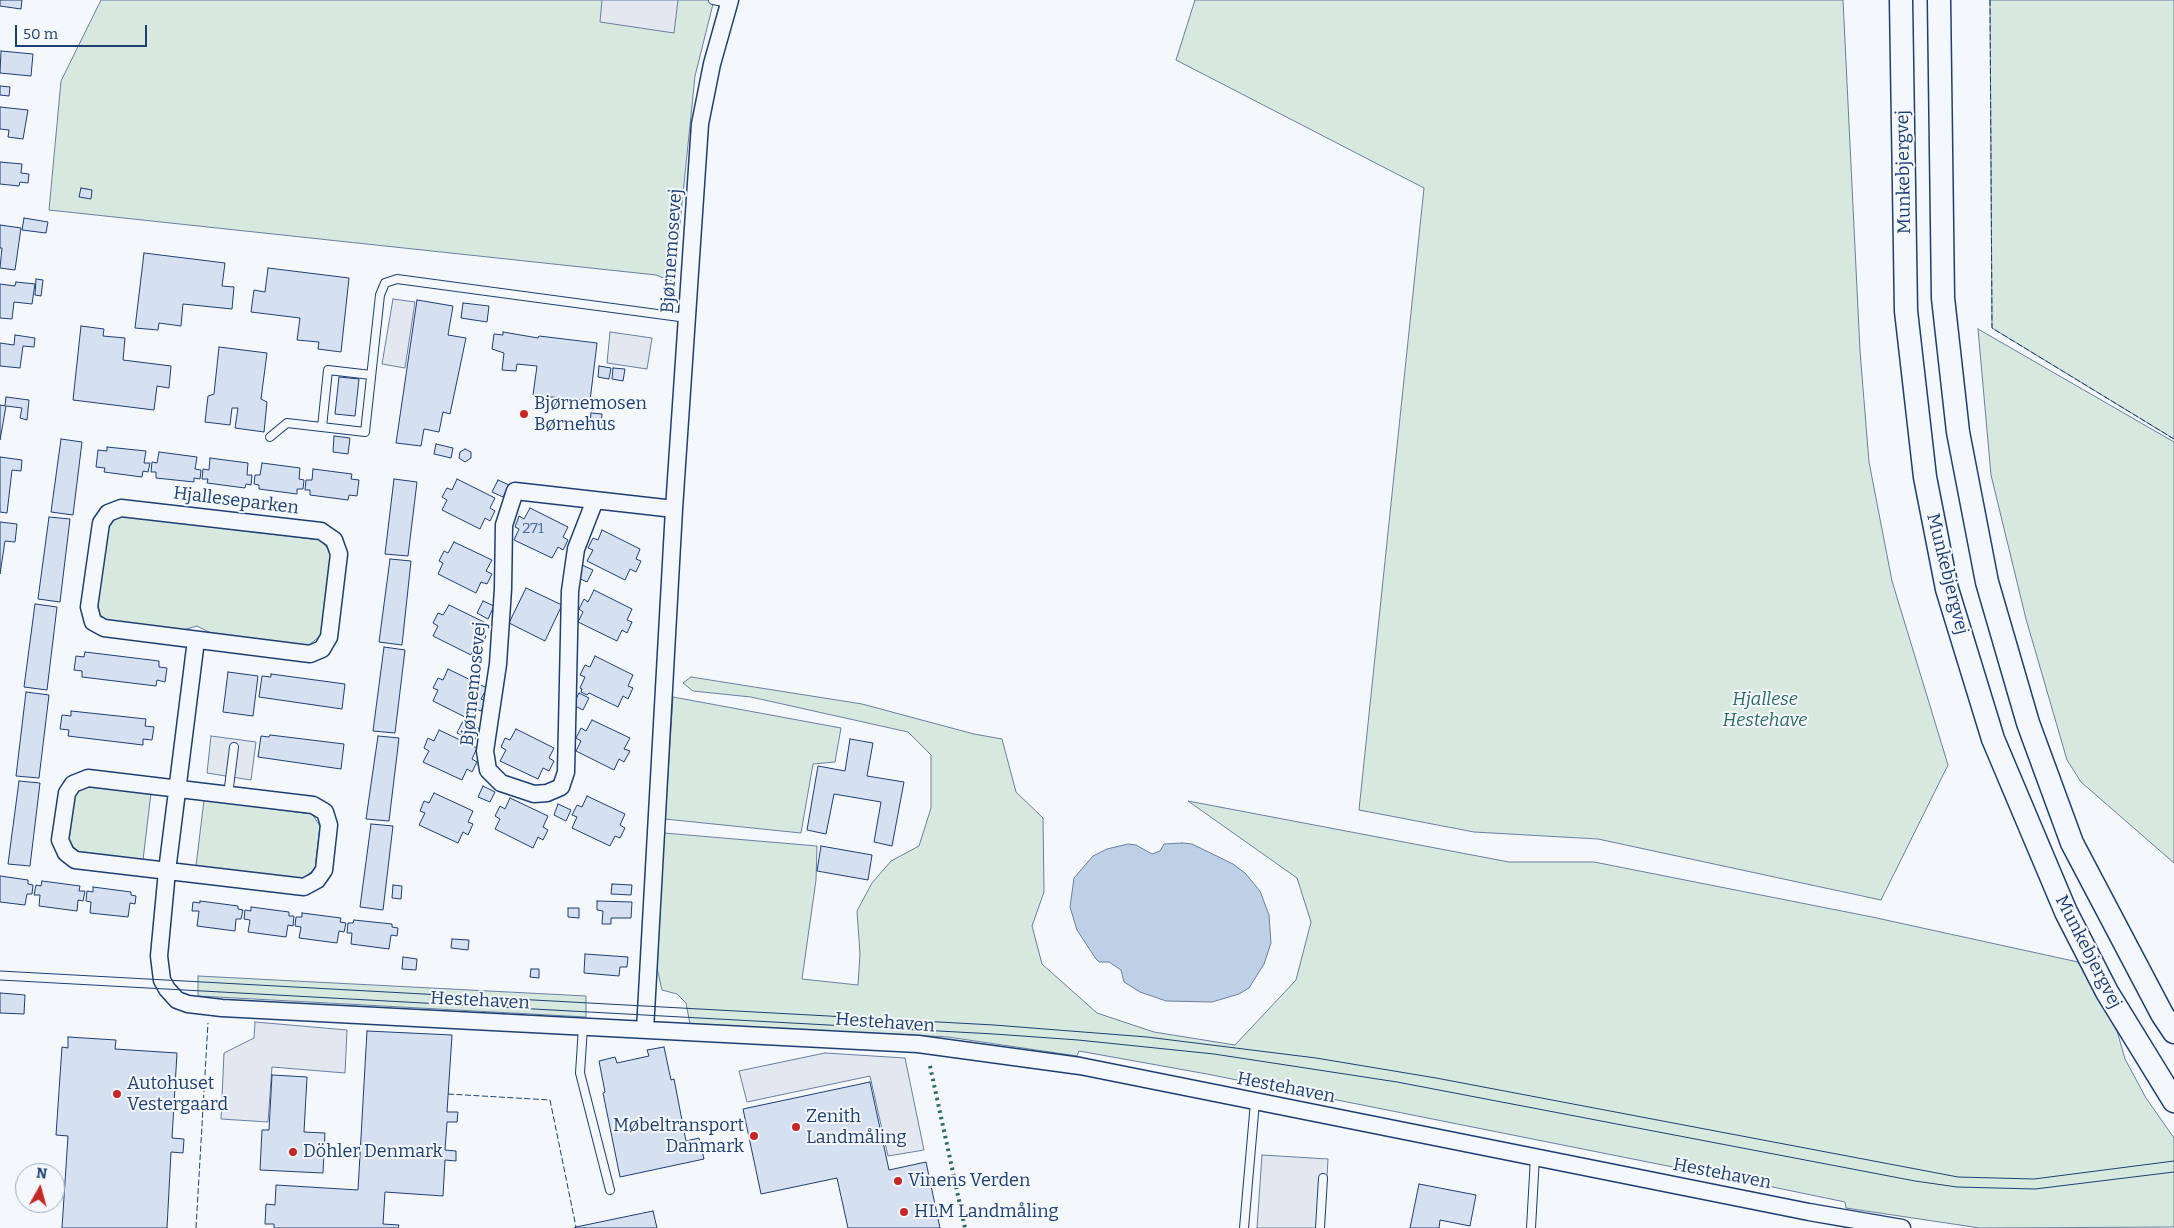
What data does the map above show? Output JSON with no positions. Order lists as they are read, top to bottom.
{
  "streets": {
    "street": [
      "Munkebjergvej",
      "Bjørnemosevej",
      "Hjalleseparken",
      "Hestehaven"
    ]
  },
  "crossings": [
    ["Bjørnemosevej", "Hestehaven"]
  ],
  "parks": ["Hjallese Hestehave"],
  "places": [
    "Bjørnemosen Børnehus",
    "Autohuset Vestergaard",
    "Zenith Landmåling",
    "Møbeltransport Danmark",
    "Döhler Denmark",
    "Vinens Verden",
    "HLM Landmåling"
  ],
  "house_numbers": ["271"],
  "scale_bar": "50 m",
  "north": "top"
}
